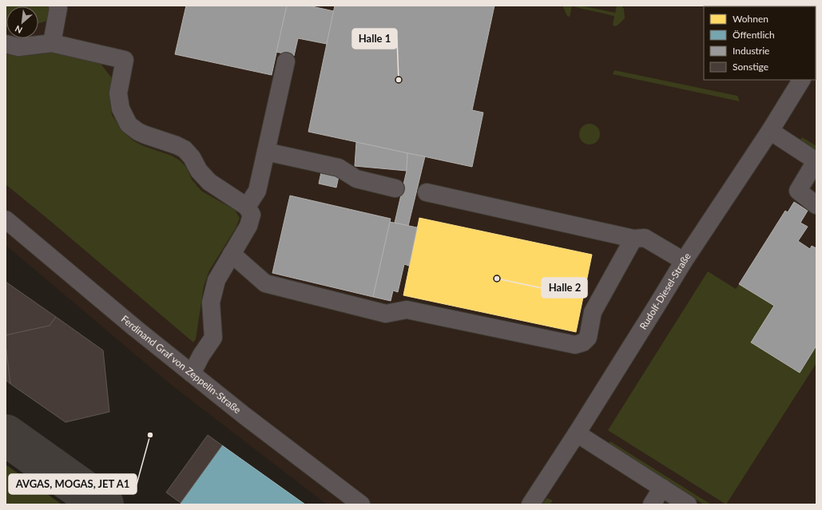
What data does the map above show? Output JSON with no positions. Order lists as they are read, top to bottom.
{
  "streets": {
    "street": ["Rudolf-Diesel-Straße", "Ferdinand Graf von Zeppelin-Straße"]
  },
  "places": ["Halle 1", "Halle 2", "AVGAS, MOGAS, JET A1"],
  "legend": [
    "Wohnen",
    "Öffentlich",
    "Industrie",
    "Sonstige"
  ],
  "north": "bottom left"
}
